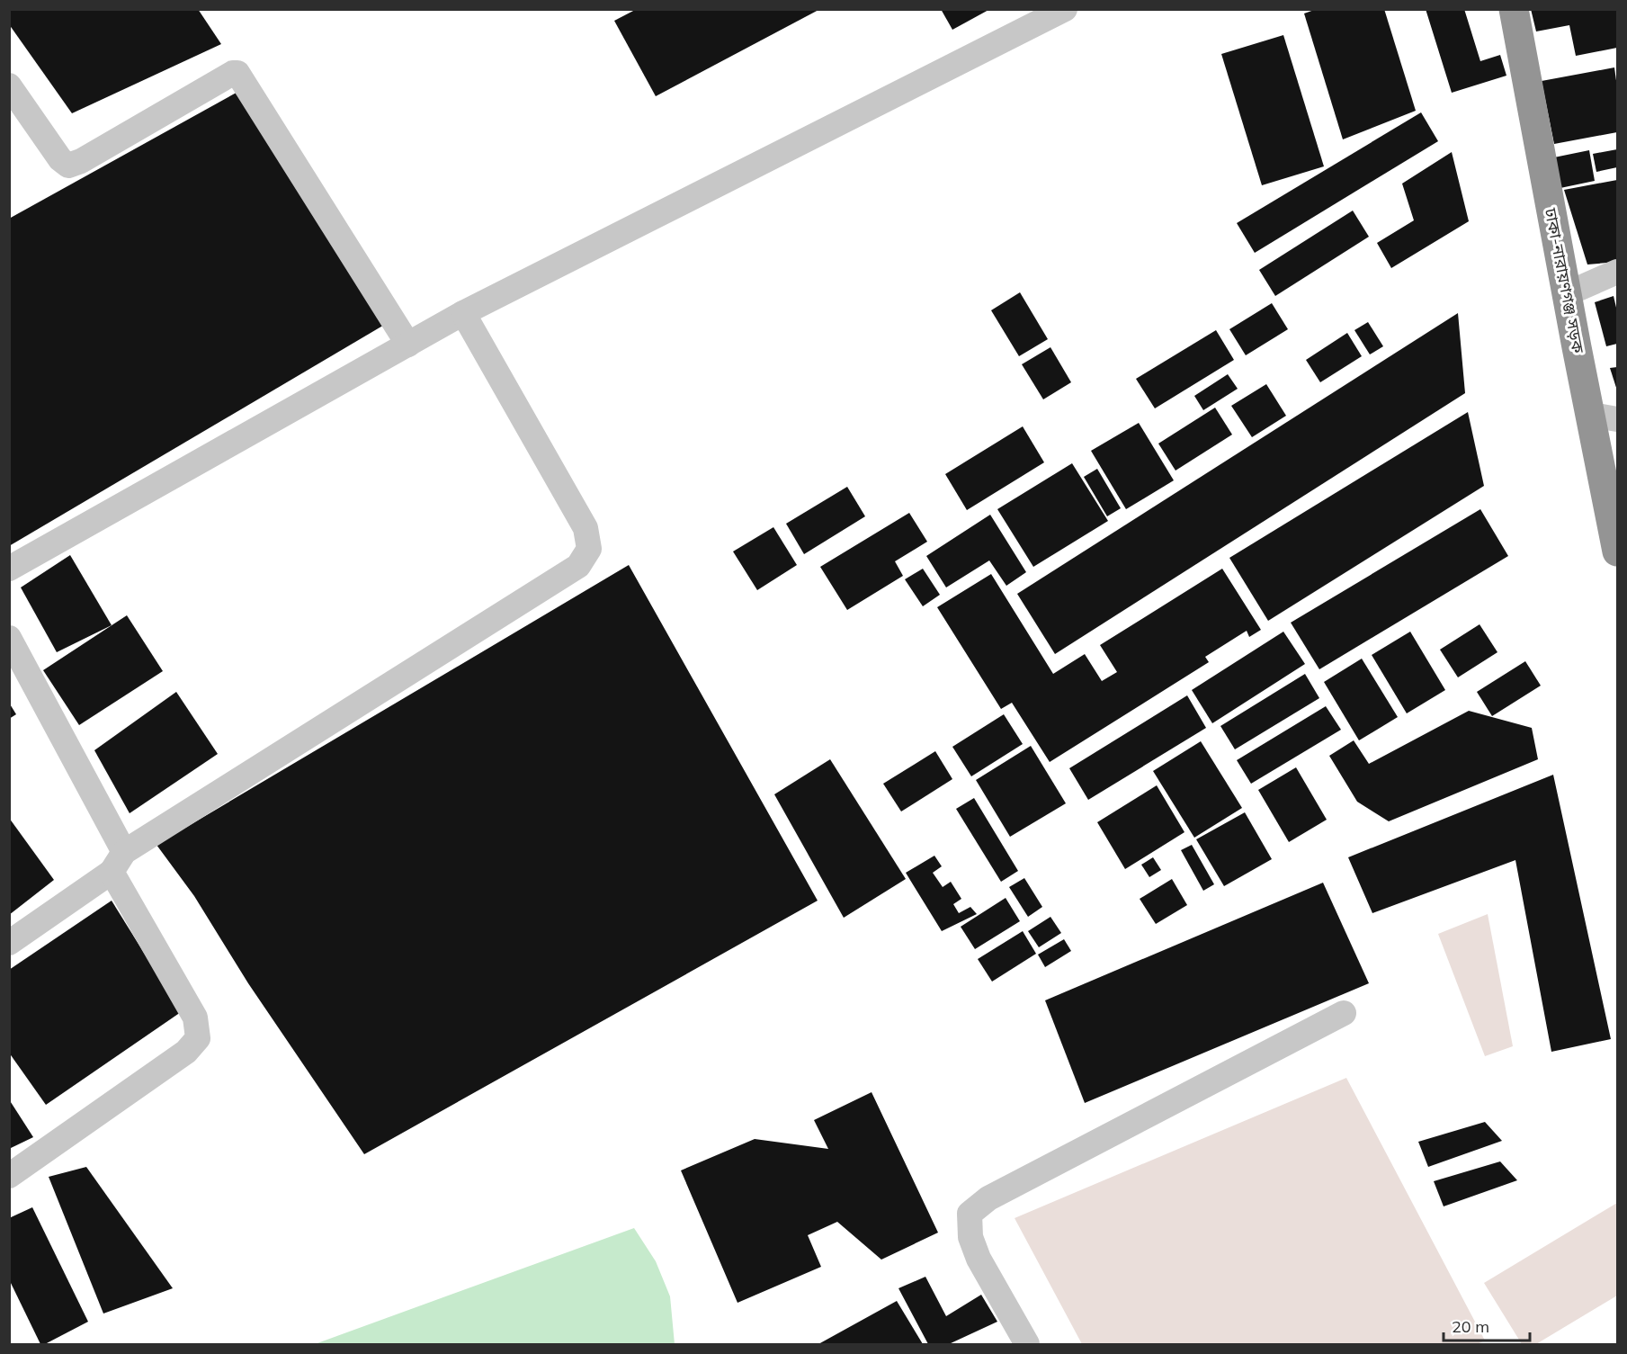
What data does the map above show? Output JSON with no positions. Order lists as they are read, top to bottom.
{
  "streets": {
    "highway": ["ঢাকা-নারায়ণগঞ্জ সড়ক"]
  },
  "scale_bar": "20 m"
}
